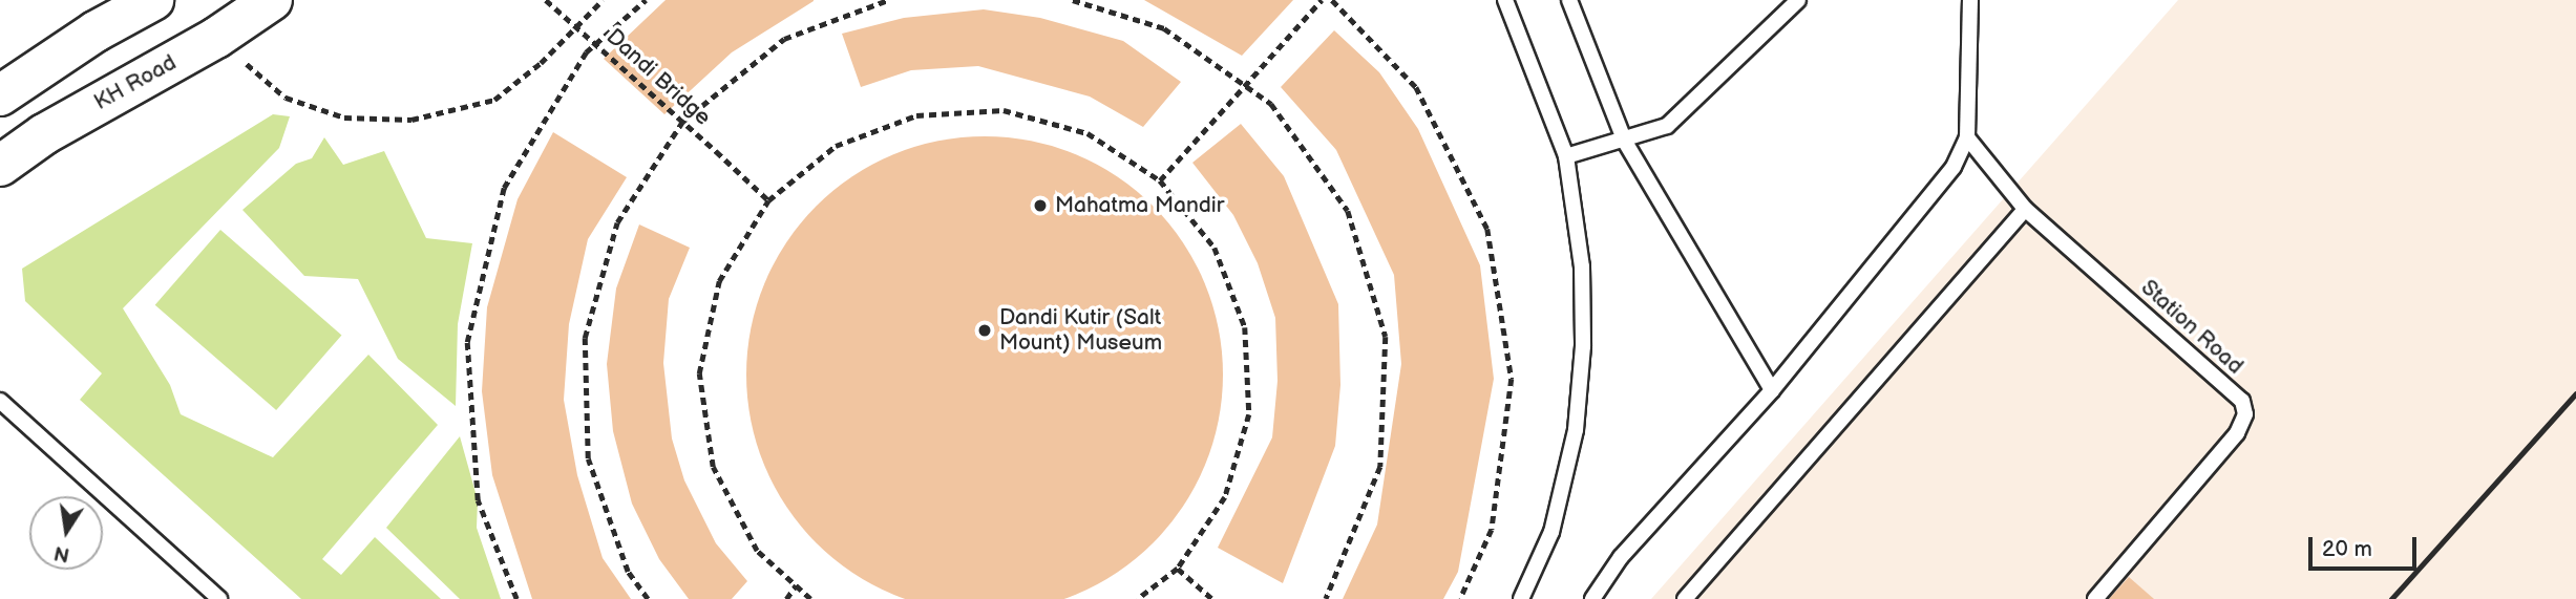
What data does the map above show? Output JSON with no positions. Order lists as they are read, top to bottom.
{
  "streets": {
    "main road": ["KH Road"],
    "lane": ["Station Road"],
    "path": ["Dandi Bridge"]
  },
  "places": ["Mahatma Mandir", "Dandi Kutir (Salt Mount) Museum"],
  "scale_bar": "20 m",
  "north": "bottom"
}
